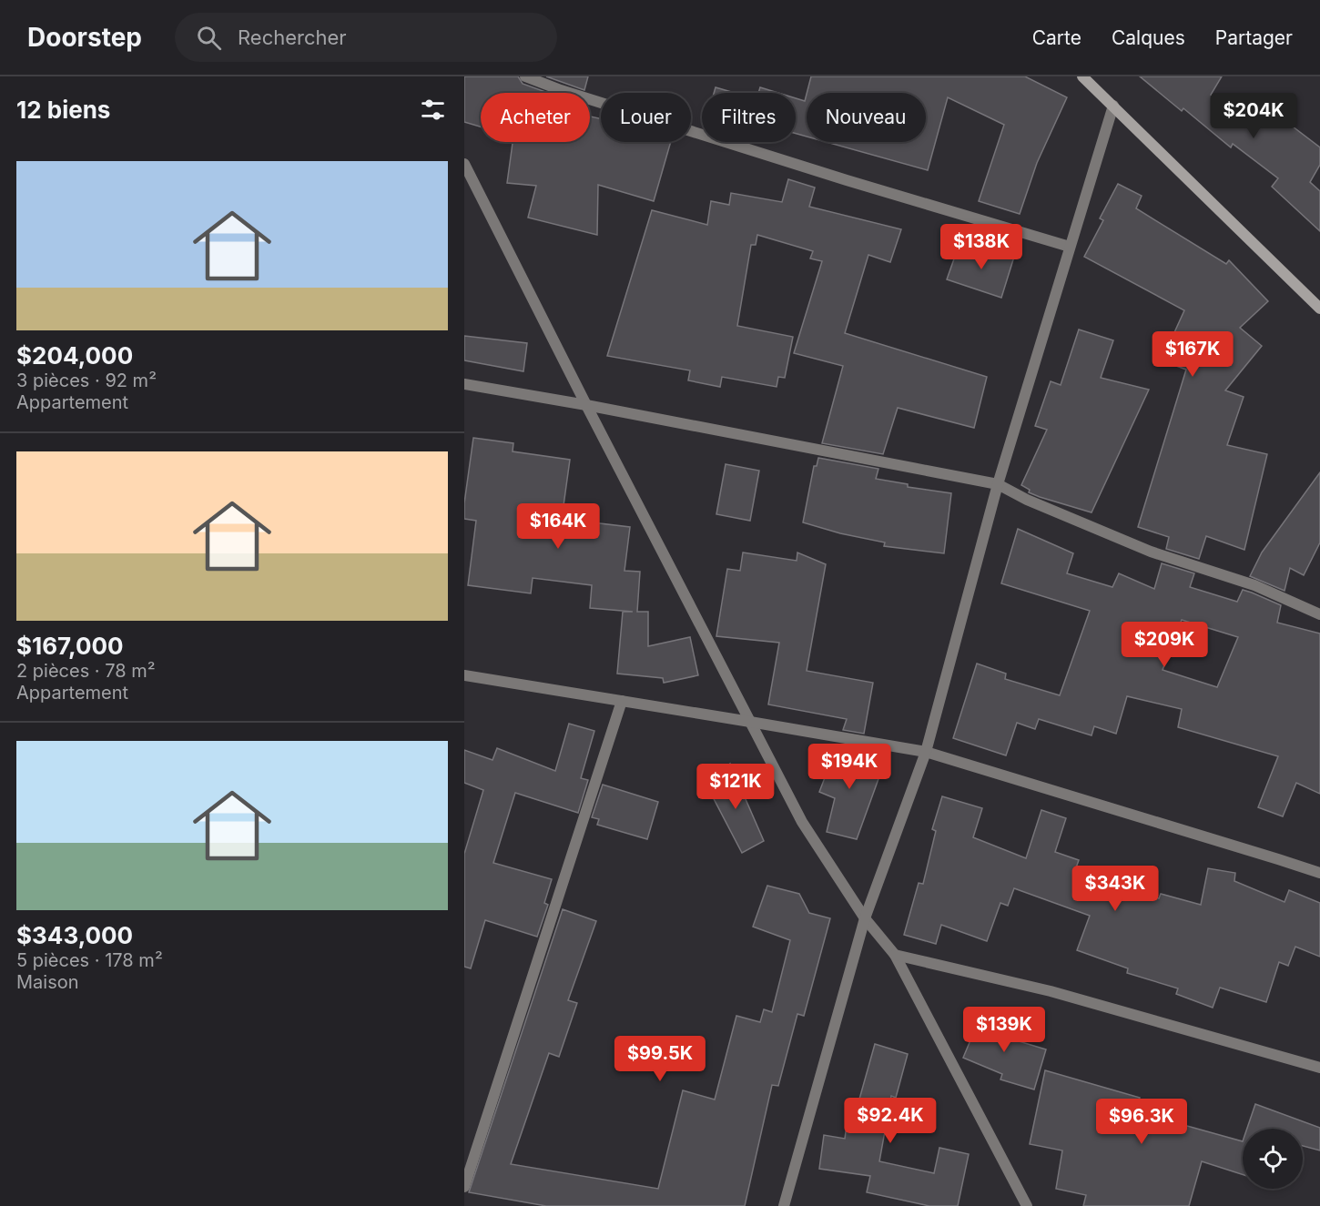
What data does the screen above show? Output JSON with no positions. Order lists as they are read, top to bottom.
{
  "page": {
    "header": "Doorstep",
    "search": "Rechercher",
    "nav": ["Carte", "Calques", "Partager"],
    "heading": "12 biens",
    "price": [
      "$204K",
      "$138K",
      "$167K",
      "$164K",
      "$209K",
      "$194K",
      "$121K",
      "$343K",
      "$139K",
      "$99.5K",
      "$92.4K",
      "$96.3K"
    ],
    "chip": [
      "Acheter",
      "Louer",
      "Filtres",
      "Nouveau"
    ],
    "list": [
      {
        "name": "$204,000",
        "note": "3 pièces · 92 m² · Appartement"
      },
      {
        "name": "$167,000",
        "note": "2 pièces · 78 m² · Appartement"
      },
      {
        "name": "$343,000",
        "note": "5 pièces · 178 m² · Maison"
      }
    ]
  }
}
